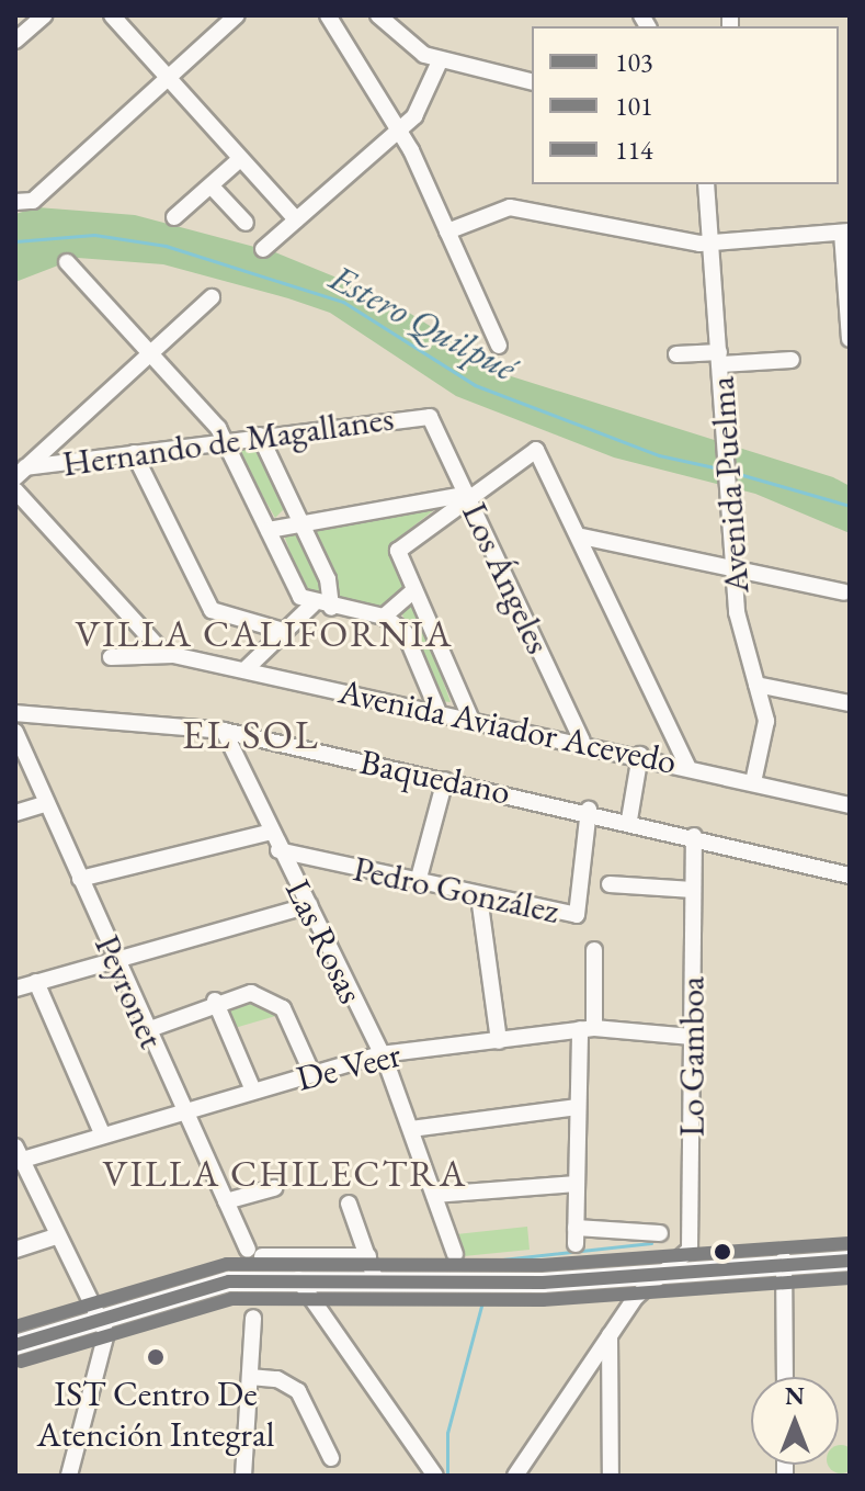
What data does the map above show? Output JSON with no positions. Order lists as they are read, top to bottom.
{
  "streets": {
    "street": [
      "Hernando de Magallanes",
      "Avenida Puelma",
      "Los Ángeles",
      "Avenida Aviador Acevedo",
      "Baquedano",
      "Pedro González",
      "Las Rosas",
      "Peyronet",
      "Lo Gamboa",
      "De Veer"
    ]
  },
  "crossings": [
    ["Hernando de Magallanes", "Los Ángeles"],
    ["Avenida Puelma", "Avenida Aviador Acevedo"],
    ["Los Ángeles", "Avenida Aviador Acevedo"],
    ["Baquedano", "Pedro González"],
    ["Baquedano", "Las Rosas"],
    ["Baquedano", "Lo Gamboa"],
    ["Pedro González", "Las Rosas"],
    ["Las Rosas", "De Veer"],
    ["Peyronet", "De Veer"],
    ["Lo Gamboa", "De Veer"]
  ],
  "districts": ["VILLA CALIFORNIA", "EL SOL", "VILLA CHILECTRA"],
  "water": ["Estero Quilpué"],
  "places": ["IST Centro De Atención Integral"],
  "lines": ["transit line 114", "transit line 103", "transit line 101"],
  "legend": ["103", "101", "114"],
  "north": "top"
}
